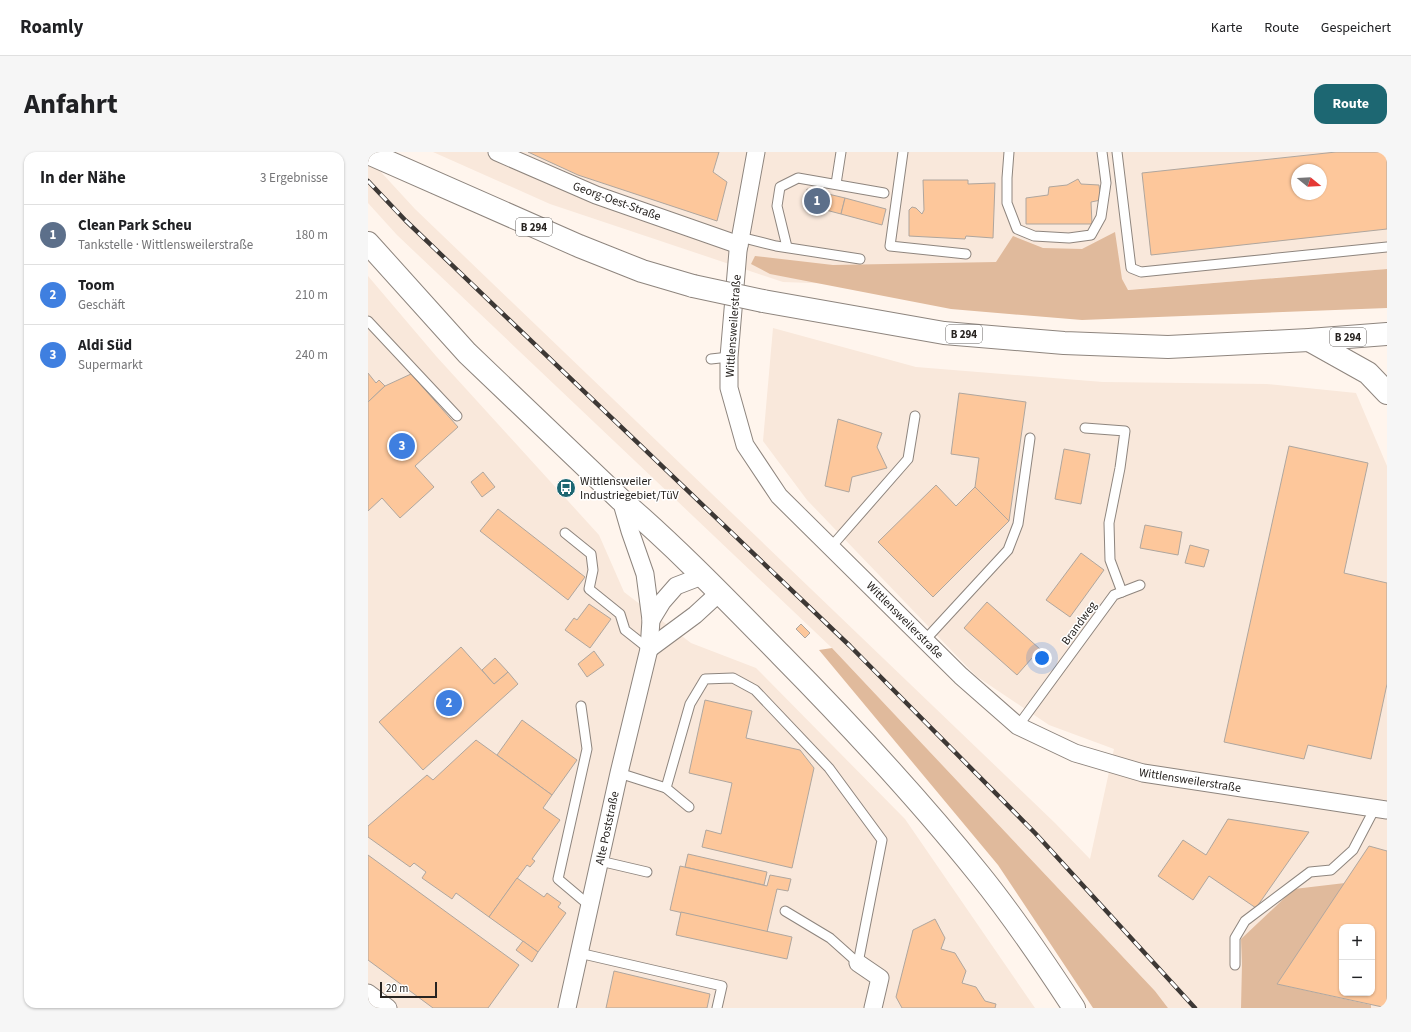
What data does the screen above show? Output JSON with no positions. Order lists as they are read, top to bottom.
{
  "streets": {
    "main road": ["B 294"],
    "street": ["Georg-Oest-Straße", "Wittlensweilerstraße", "Alte Poststraße"],
    "lane": ["Brandweg"]
  },
  "crossings": [
    ["Georg-Oest-Straße", "Wittlensweilerstraße"],
    ["Wittlensweilerstraße", "Brandweg"]
  ],
  "places": {
    "bus stop": ["Wittlensweiler Industriegebiet/TüV"]
  },
  "scale_bar": "20 m",
  "north": "right",
  "page": {
    "header": "Roamly",
    "nav": ["Karte", "Route", "Gespeichert"],
    "title": "Anfahrt",
    "buttons": "Route",
    "heading": ["In der Nähe", "3 Ergebnisse"],
    "pins": ["1", "3", "2"],
    "list": [
      {
        "mark": "1",
        "name": "Clean Park Scheu",
        "note": "Tankstelle · Wittlensweilerstraße",
        "value": "180 m"
      },
      {
        "mark": "2",
        "name": "Toom",
        "note": "Geschäft",
        "value": "210 m"
      },
      {
        "mark": "3",
        "name": "Aldi Süd",
        "note": "Supermarkt",
        "value": "240 m"
      }
    ],
    "map_buttons": ["+", "−"],
    "scale": "20 m"
  }
}
